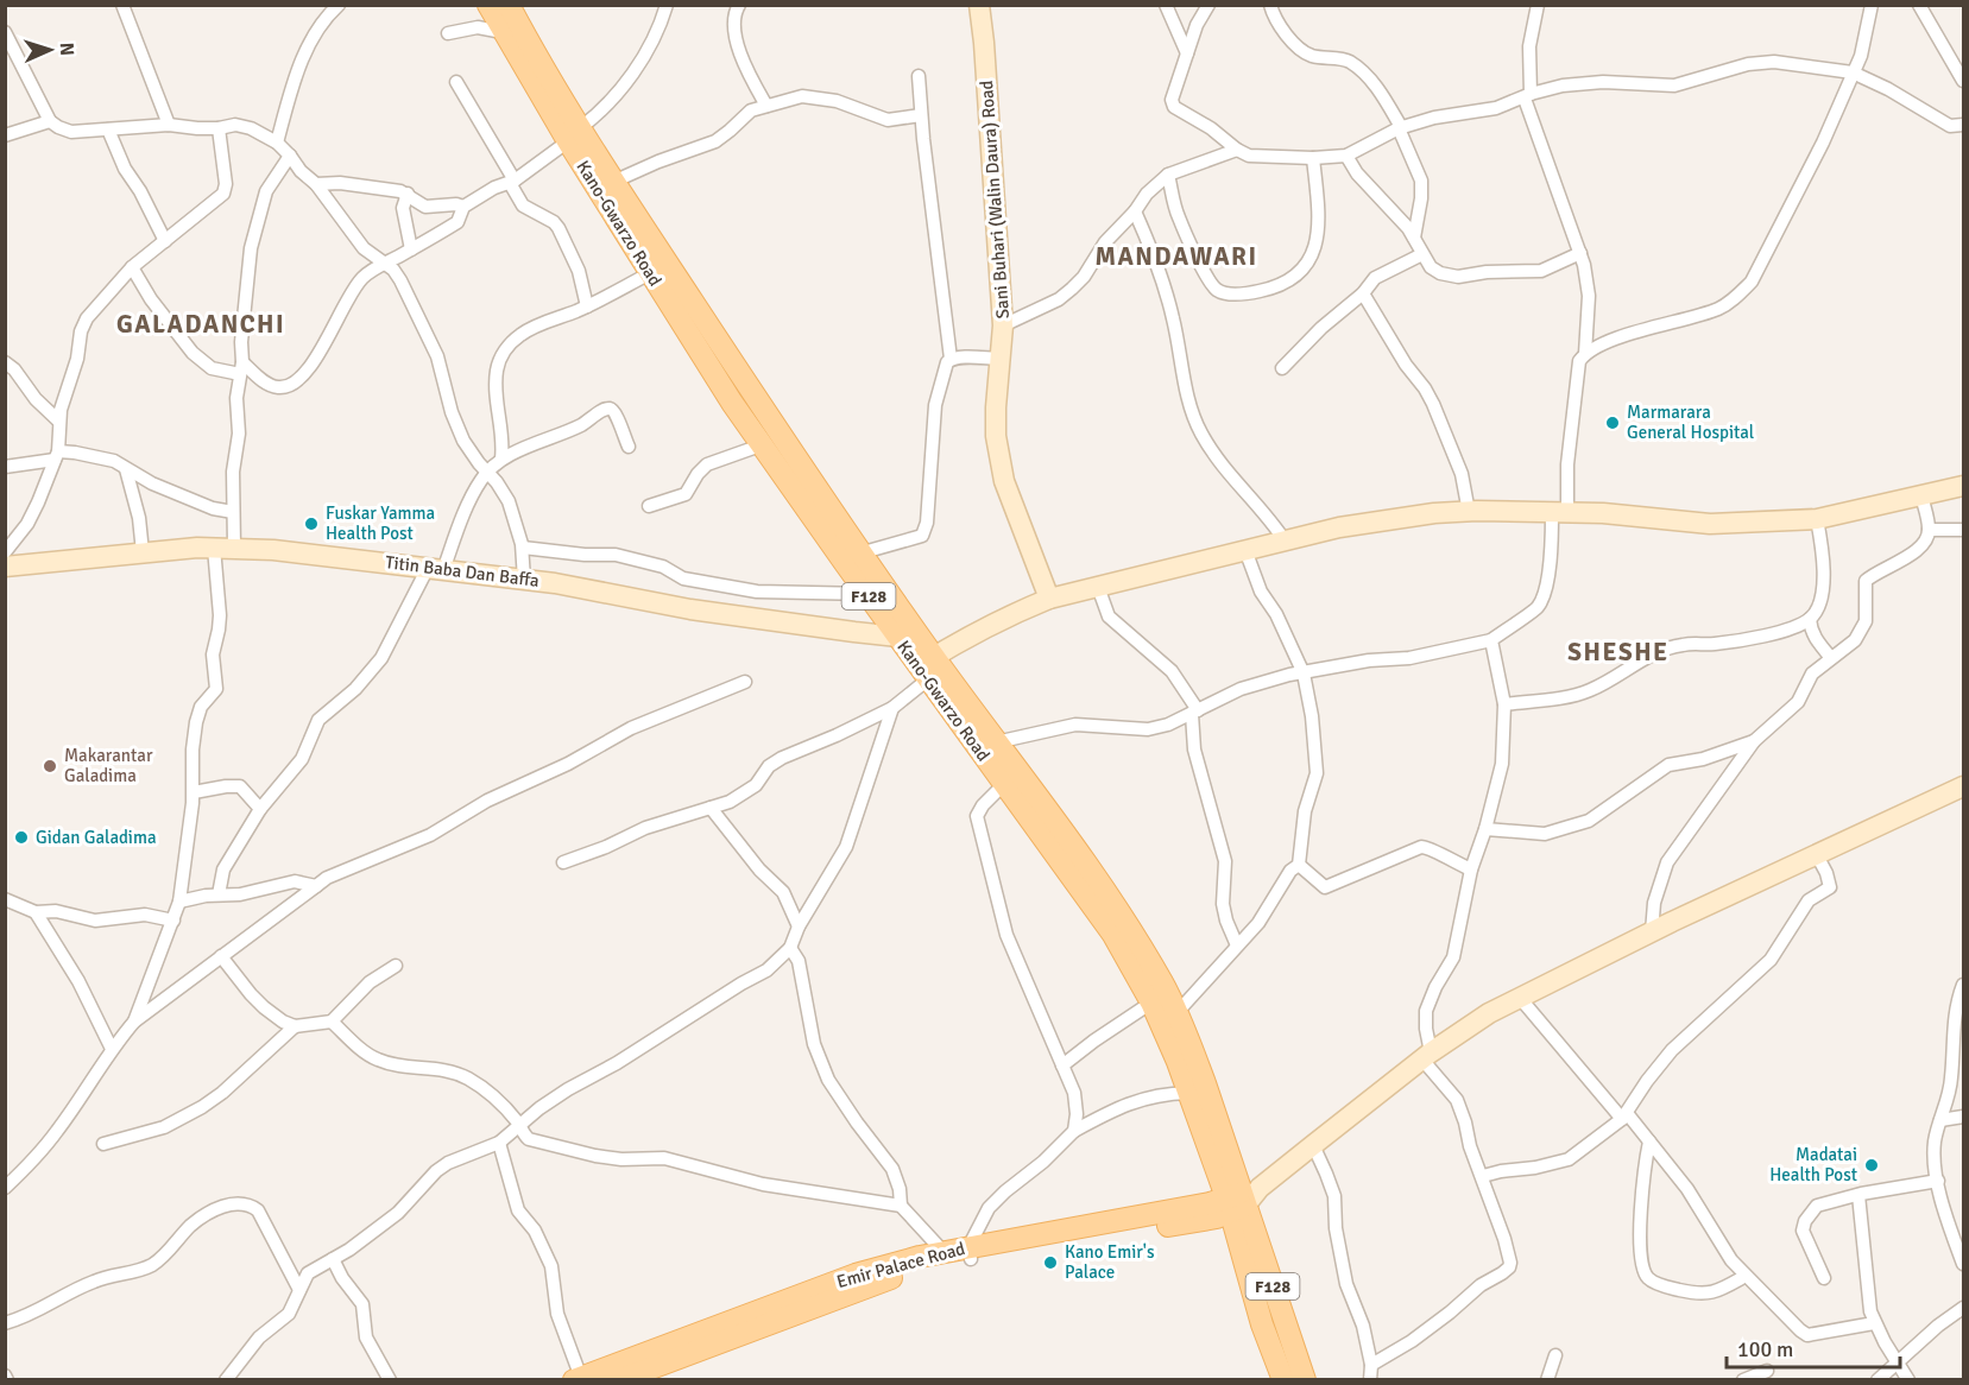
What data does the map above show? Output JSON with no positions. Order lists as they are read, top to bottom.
{
  "streets": {
    "main road": [
      "Sani Buhari (Walin Daura) Road",
      "Kano-Gwarzo Road",
      "Titin Baba Dan Baffa",
      "F128",
      "Emir Palace Road"
    ]
  },
  "crossings": [
    ["Kano-Gwarzo Road", "Titin Baba Dan Baffa"],
    ["Kano-Gwarzo Road", "F128"],
    ["Kano-Gwarzo Road", "Emir Palace Road"],
    ["F128", "Emir Palace Road"]
  ],
  "districts": ["MANDAWARI", "GALADANCHI", "SHESHE"],
  "places": [
    "Marmarara General Hospital",
    "Fuskar Yamma Health Post",
    "Makarantar Galadima",
    "Gidan Galadima",
    "Madatai Health Post",
    "Kano Emir's Palace"
  ],
  "scale_bar": "100 m",
  "north": "right"
}
